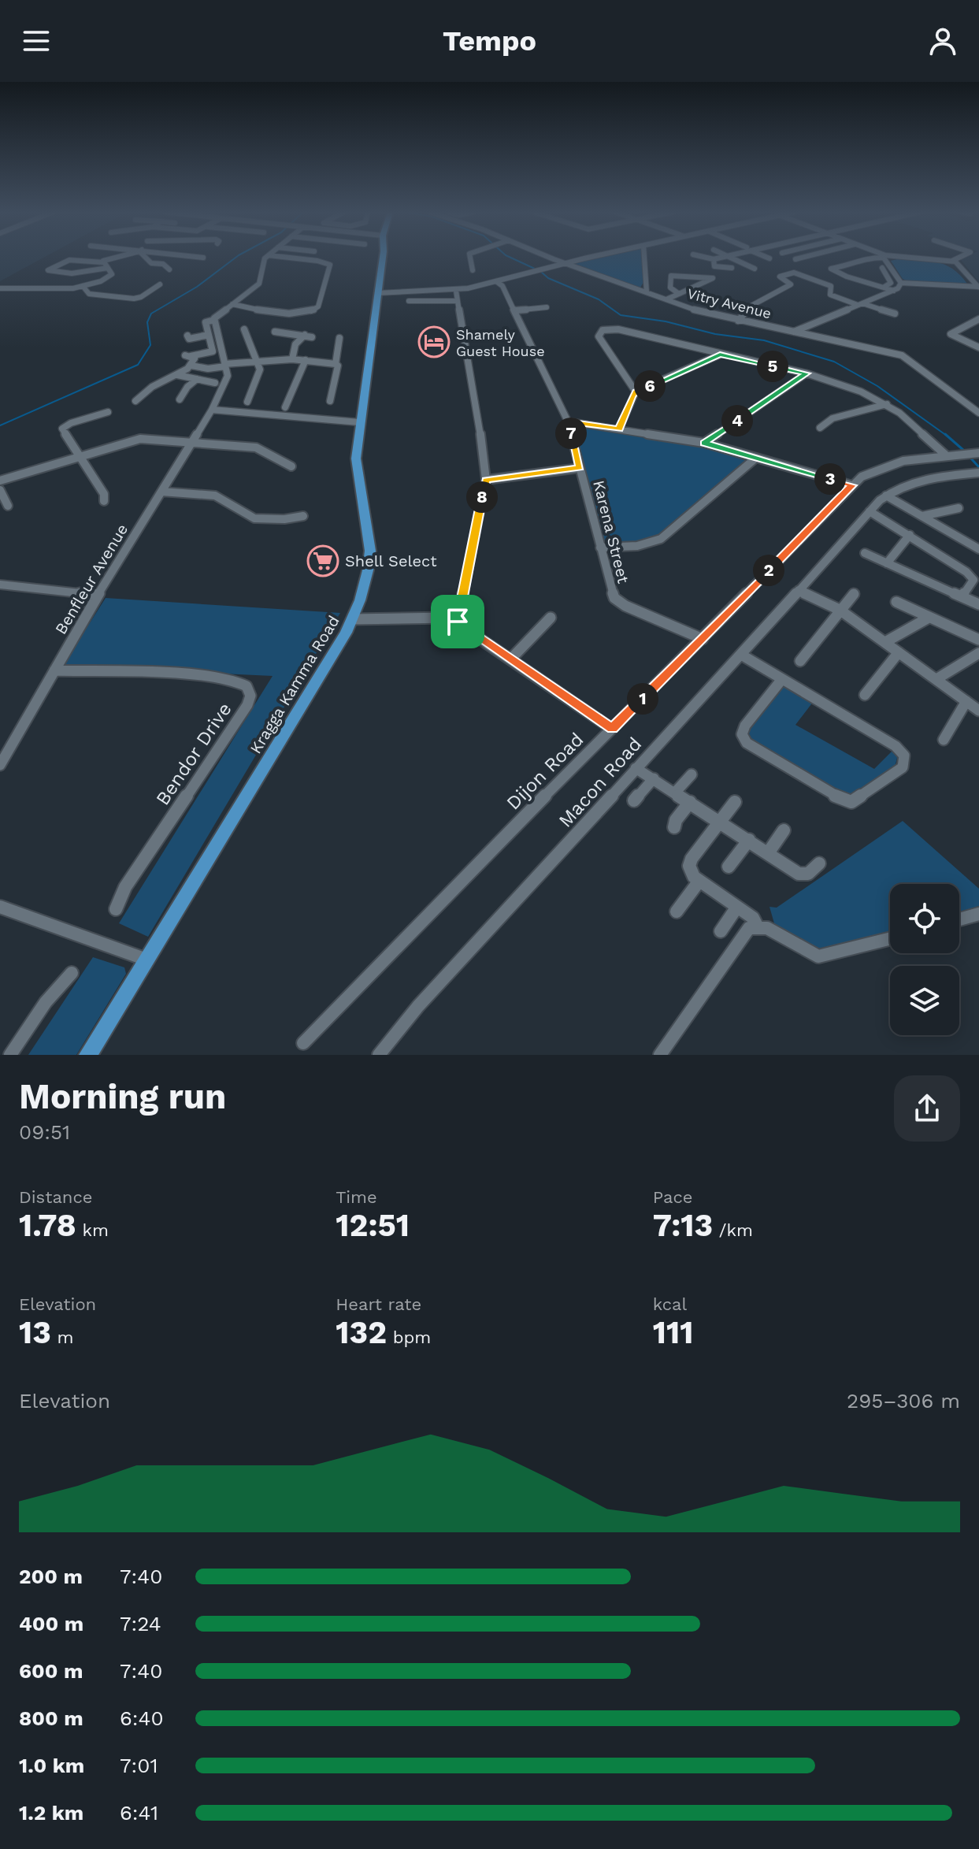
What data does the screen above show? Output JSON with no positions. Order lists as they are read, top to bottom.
{
  "streets": {
    "main road": ["Kragga Kamma Road"],
    "street": [
      "Vitry Avenue",
      "Karena Street",
      "Benfleur Avenue",
      "Bendor Drive",
      "Dijon Road",
      "Macon Road"
    ]
  },
  "crossings": [
    ["Karena Street", "Dijon Road"],
    ["Benfleur Avenue", "Bendor Drive"]
  ],
  "places": {
    "hotel": ["Shamely Guest House"],
    "supermarket": ["Shell Select"]
  },
  "page": {
    "header": "Tempo",
    "pins": [
      "5",
      "6",
      "4",
      "7",
      "3",
      "8",
      "2",
      "1"
    ],
    "heading": ["Morning run", "09:51"],
    "stats": [
      ["Distance", "1.78 km"],
      ["Time", "12:51"],
      ["Pace", "7:13 /km"],
      ["Elevation", "13 m"],
      ["Heart rate", "132 bpm"],
      ["kcal", "111"]
    ],
    "chart": ["Elevation", "295–306 m"],
    "list": [
      {
        "name": "200 m",
        "note": "7:40"
      },
      {
        "name": "400 m",
        "note": "7:24"
      },
      {
        "name": "600 m",
        "note": "7:40"
      },
      {
        "name": "800 m",
        "note": "6:40"
      },
      {
        "name": "1.0 km",
        "note": "7:01"
      },
      {
        "name": "1.2 km",
        "note": "6:41"
      }
    ]
  }
}
